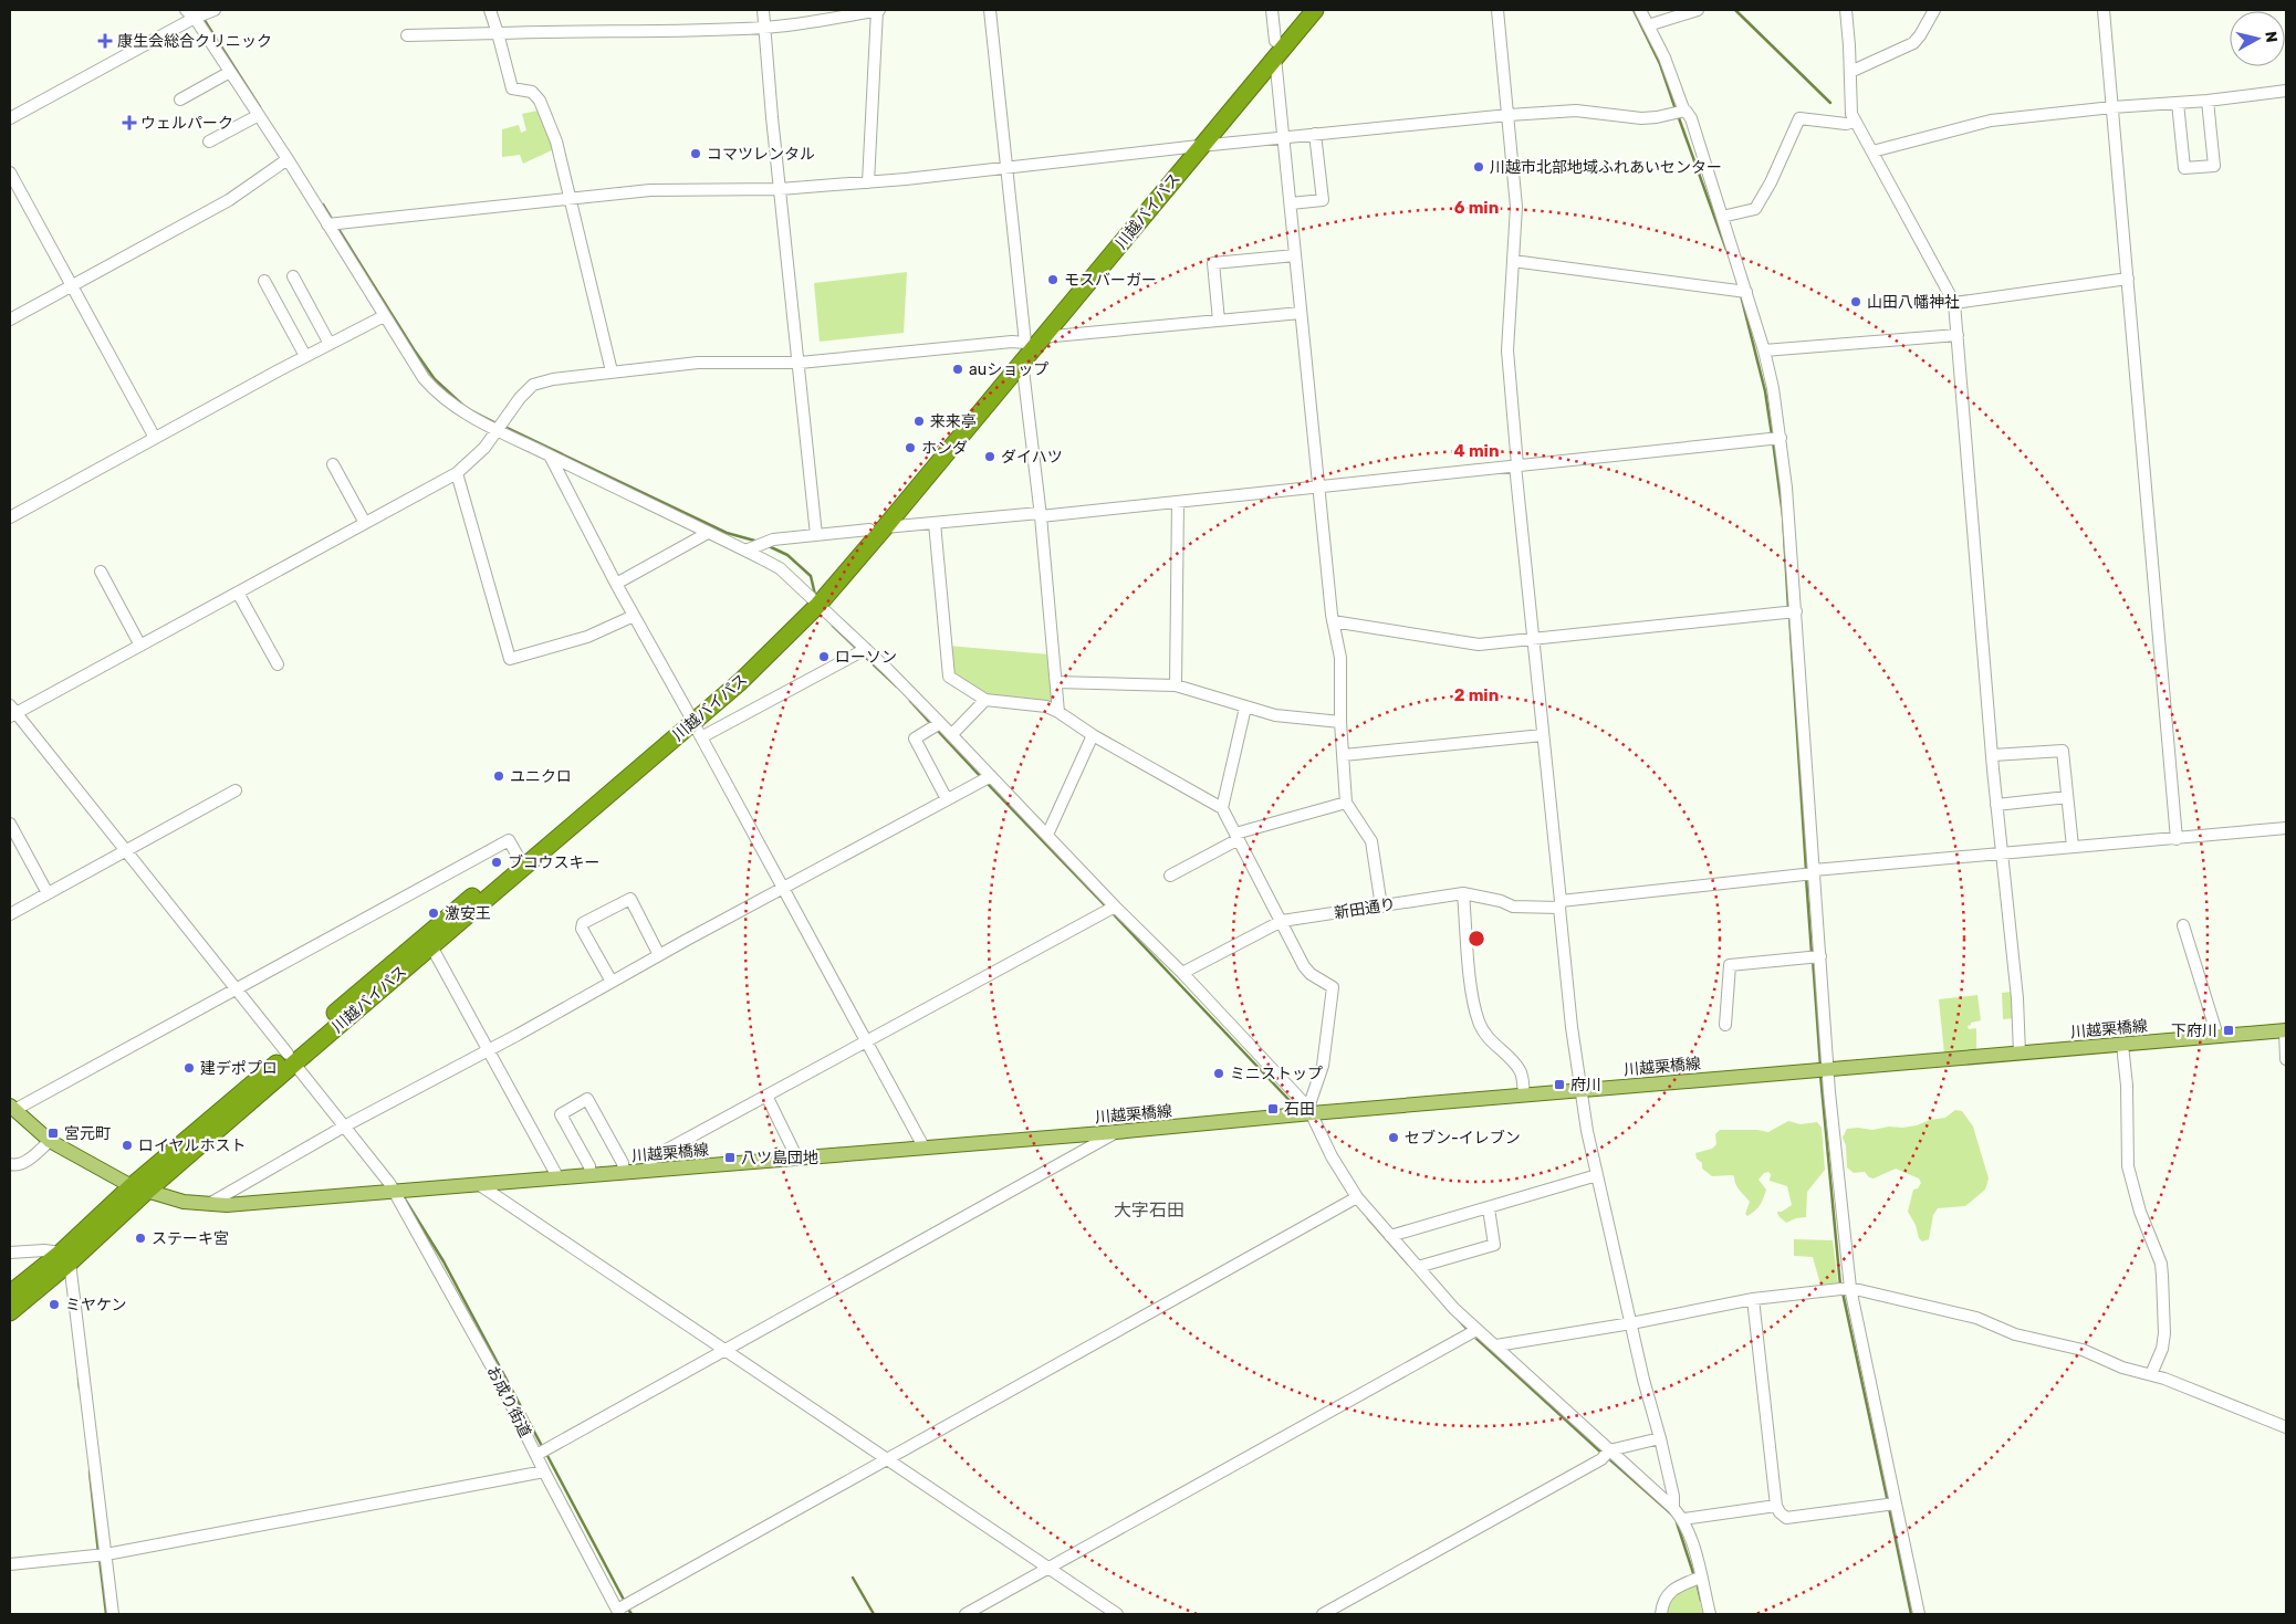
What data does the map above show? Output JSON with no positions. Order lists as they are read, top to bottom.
{
  "streets": {
    "highway": ["川越バイパス"],
    "main road": ["川越栗橋線"],
    "street": ["新田通り", "お成り街道"]
  },
  "crossings": [
    ["川越バイパス", "川越栗橋線"],
    ["川越バイパス", "お成り街道"],
    ["川越栗橋線", "お成り街道"]
  ],
  "districts": ["大字石田"],
  "places": {
    "health": ["康生会総合クリニック", "ウェルパーク"],
    "other": [
      "コマツレンタル",
      "川越市北部地域ふれあいセンター",
      "モスバーガー",
      "山田八幡神社",
      "auショップ",
      "来来亭",
      "ホンダ",
      "ダイハツ",
      "ローソン",
      "ユニクロ",
      "ブコウスキー",
      "激安王",
      "建デポプロ",
      "ミニストップ",
      "セブン-イレブン",
      "ロイヤルホスト",
      "ステーキ宮",
      "ミヤケン"
    ],
    "transit": [
      "下府川",
      "府川",
      "石田",
      "宮元町",
      "八ツ島団地"
    ]
  },
  "north": "right",
  "rings": ["6 min", "4 min", "2 min"]
}
